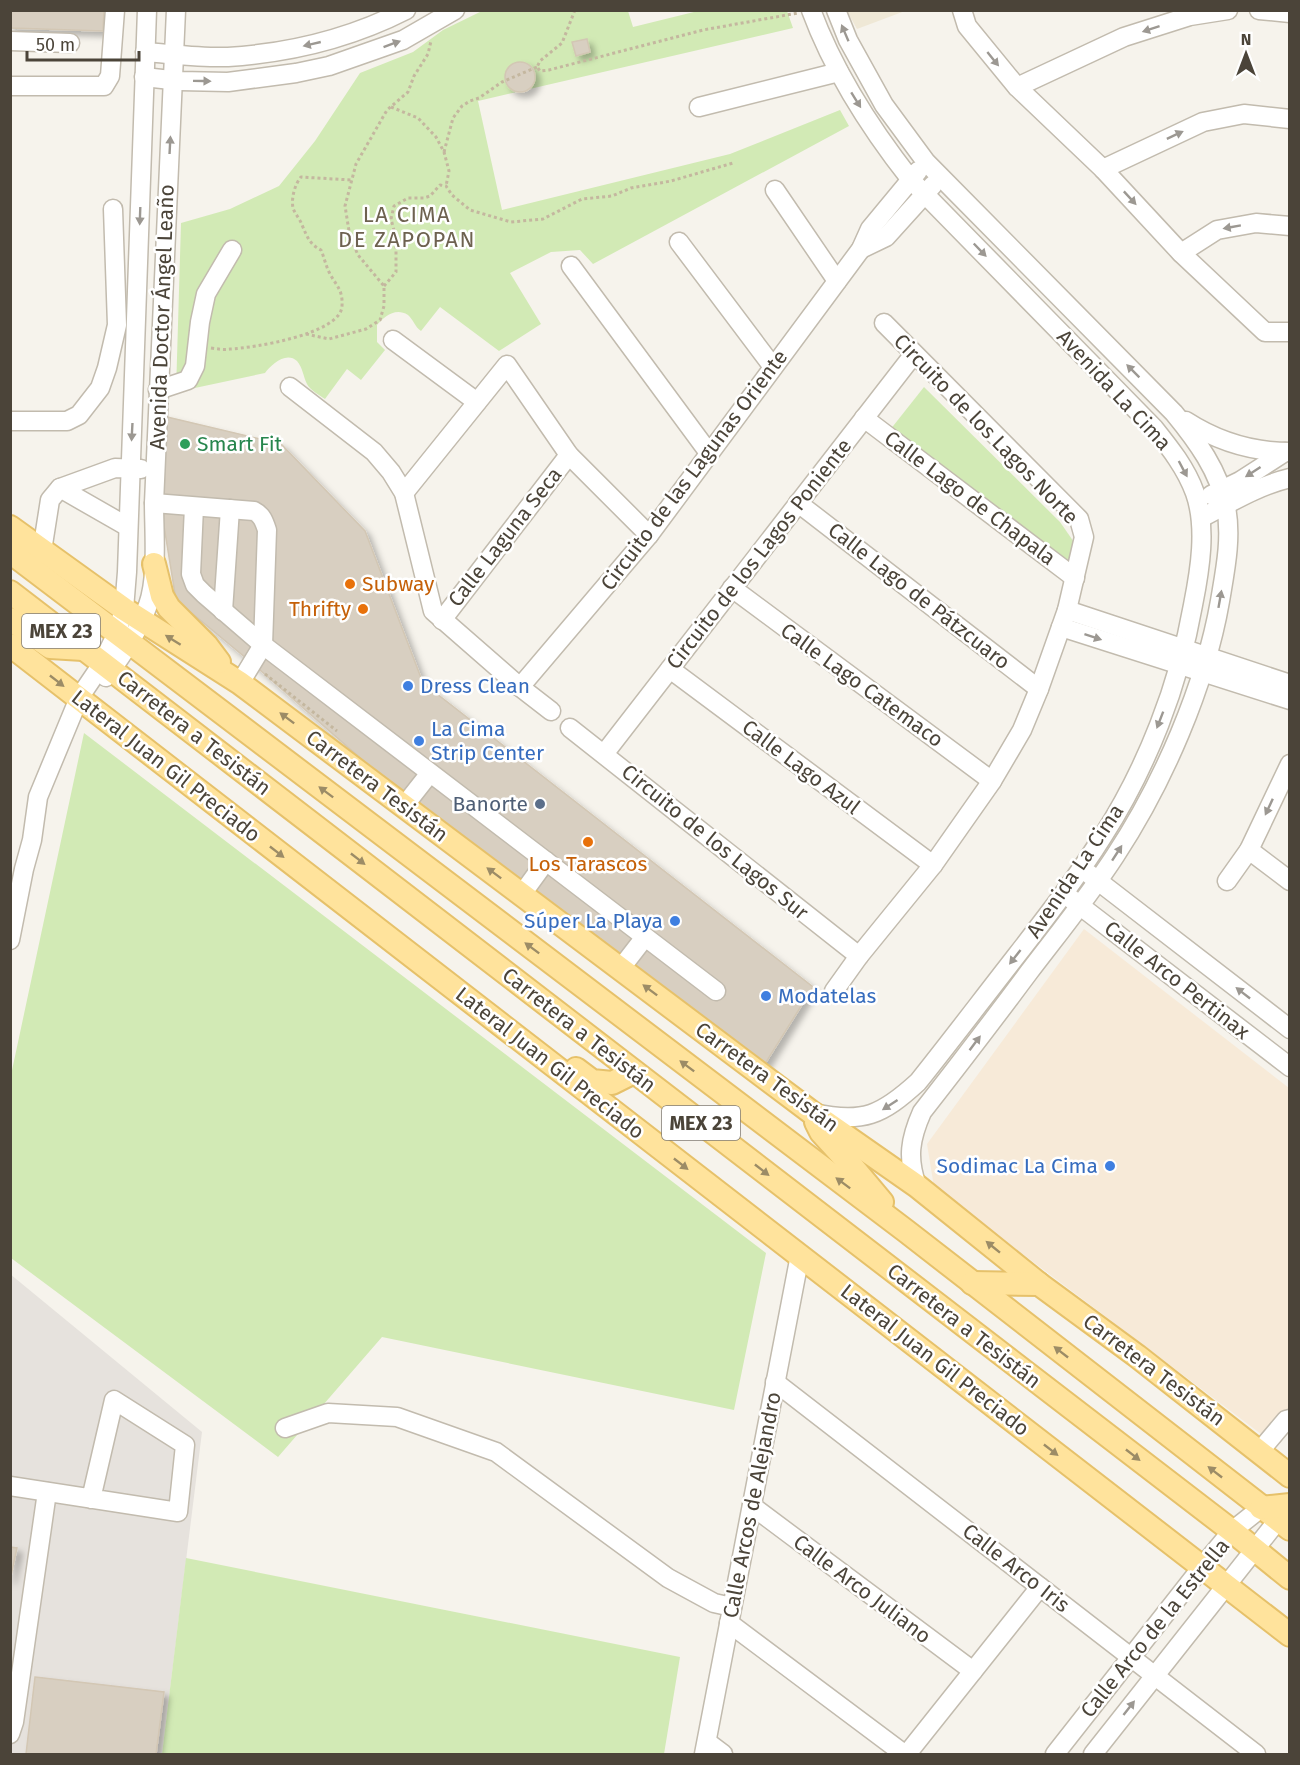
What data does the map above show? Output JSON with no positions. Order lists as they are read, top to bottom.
{
  "streets": {
    "main road": [
      "MEX 23",
      "Carretera a Tesistán",
      "Lateral Juan Gil Preciado",
      "Carretera Tesistán"
    ],
    "street": [
      "Avenida Doctor Ángel Leaño",
      "Avenida La Cima",
      "Circuito de los Lagos Norte",
      "Circuito de las Lagunas Oriente",
      "Calle Lago de Chapala",
      "Calle Laguna Seca",
      "Circuito de los Lagos Poniente",
      "Calle Lago de Pátzcuaro",
      "Calle Lago Catemaco",
      "Calle Lago Azul",
      "Circuito de los Lagos Sur",
      "Calle Arco Pertinax",
      "Calle Arcos de Alejandro",
      "Calle Arco Iris",
      "Calle Arco Juliano",
      "Calle Arco de la Estrella"
    ]
  },
  "crossings": [
    ["Avenida La Cima", "Circuito de las Lagunas Oriente"],
    ["Avenida La Cima", "Carretera Tesistán"],
    ["Avenida La Cima", "Calle Arco Pertinax"],
    ["Circuito de los Lagos Norte", "Calle Lago de Chapala"],
    ["Circuito de los Lagos Norte", "Circuito de los Lagos Poniente"],
    ["Calle Lago de Chapala", "Circuito de los Lagos Poniente"],
    ["Circuito de los Lagos Poniente", "Calle Lago de Pátzcuaro"],
    ["Circuito de los Lagos Poniente", "Calle Lago Catemaco"],
    ["Circuito de los Lagos Poniente", "Calle Lago Azul"],
    ["Circuito de los Lagos Poniente", "Circuito de los Lagos Sur"],
    ["Carretera a Tesistán", "Calle Arco de la Estrella"],
    ["Lateral Juan Gil Preciado", "Calle Arcos de Alejandro"],
    ["Lateral Juan Gil Preciado", "Calle Arco de la Estrella"],
    ["Calle Arcos de Alejandro", "Calle Arco Iris"],
    ["Calle Arcos de Alejandro", "Calle Arco Juliano"],
    ["Calle Arco Iris", "Calle Arco de la Estrella"]
  ],
  "one_way": ["Carretera Tesistán"],
  "districts": ["LA CIMA DE ZAPOPAN"],
  "places": [
    "Smart Fit",
    "Subway",
    "Thrifty",
    "Dress Clean",
    "La Cima Strip Center",
    "Banorte",
    "Los Tarascos",
    "Súper La Playa",
    "Modatelas",
    "Sodimac La Cima"
  ],
  "scale_bar": "50 m",
  "north": "top"
}
